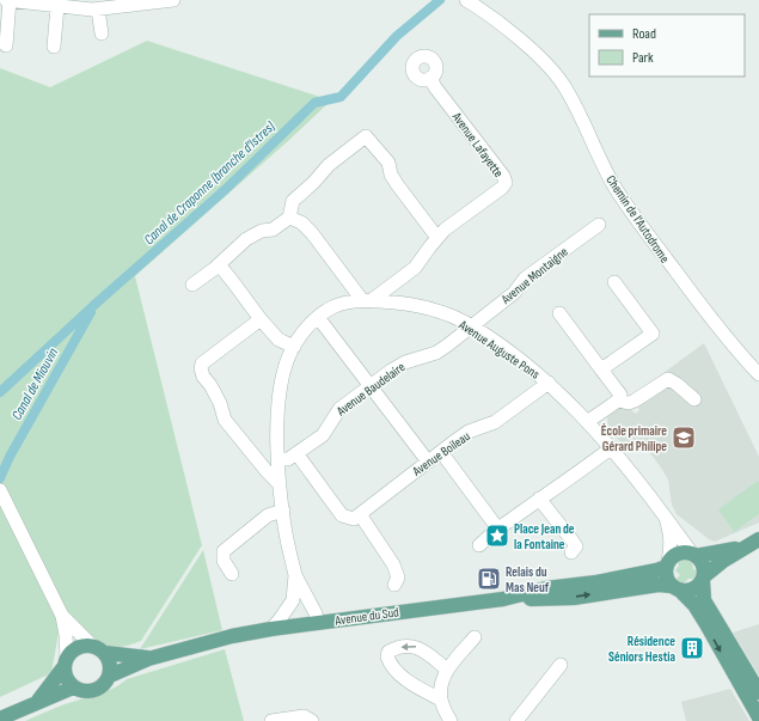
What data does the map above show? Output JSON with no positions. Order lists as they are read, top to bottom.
{
  "streets": {
    "main road": ["Avenue du Sud"],
    "street": [
      "Avenue Lafayette",
      "Chemin de l'Autodrome",
      "Avenue Montaigne",
      "Avenue Auguste Pons",
      "Avenue Baudelaire",
      "Avenue Boileau"
    ]
  },
  "crossings": [
    ["Avenue Lafayette", "Avenue Auguste Pons"],
    ["Avenue Montaigne", "Avenue Auguste Pons"],
    ["Avenue Montaigne", "Avenue Baudelaire"],
    ["Avenue Auguste Pons", "Avenue Baudelaire"],
    ["Avenue Auguste Pons", "Avenue Boileau"],
    ["Avenue Auguste Pons", "Avenue du Sud"]
  ],
  "water": ["Canal de Craponne (branche d'Istres)", "Canal de Miouvin"],
  "places": {
    "school or university": ["École primaire Gérard Philipe"],
    "place": ["Place Jean de la Fontaine"],
    "fuel station": ["Relais du Mas Neuf"],
    "building": ["Résidence Séniors Hestia"]
  },
  "legend": ["Road", "Park"]
}
